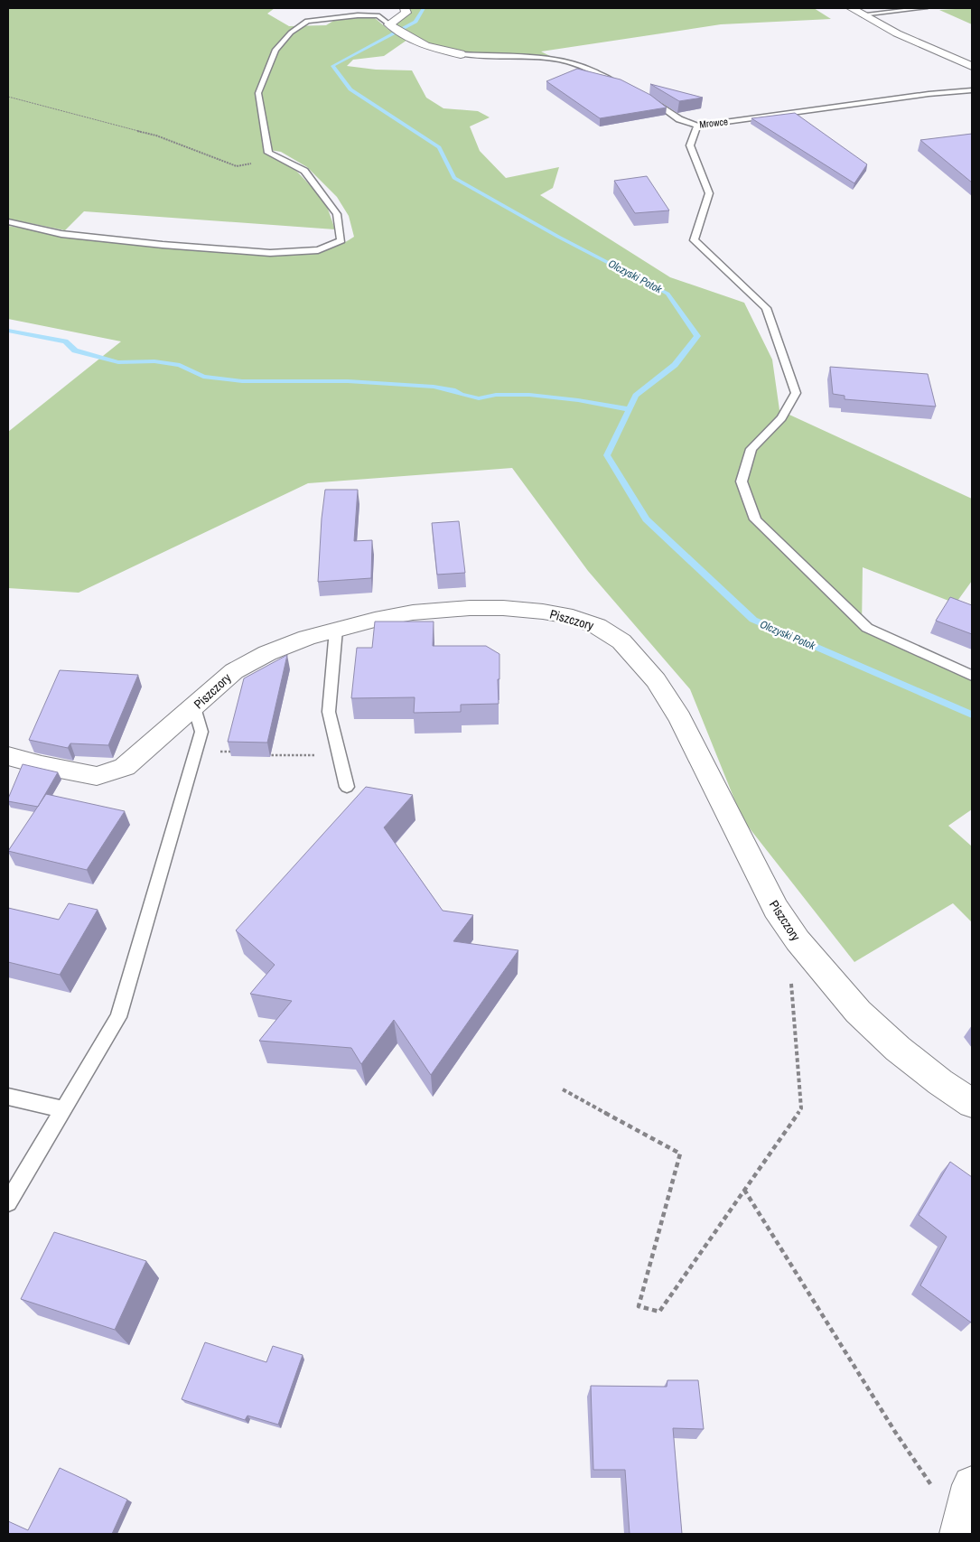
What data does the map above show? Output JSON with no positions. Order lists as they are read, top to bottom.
{
  "streets": {
    "street": ["Piszczory"],
    "lane": ["Mrowce"]
  },
  "water": ["Olczyski Potok"]
}
